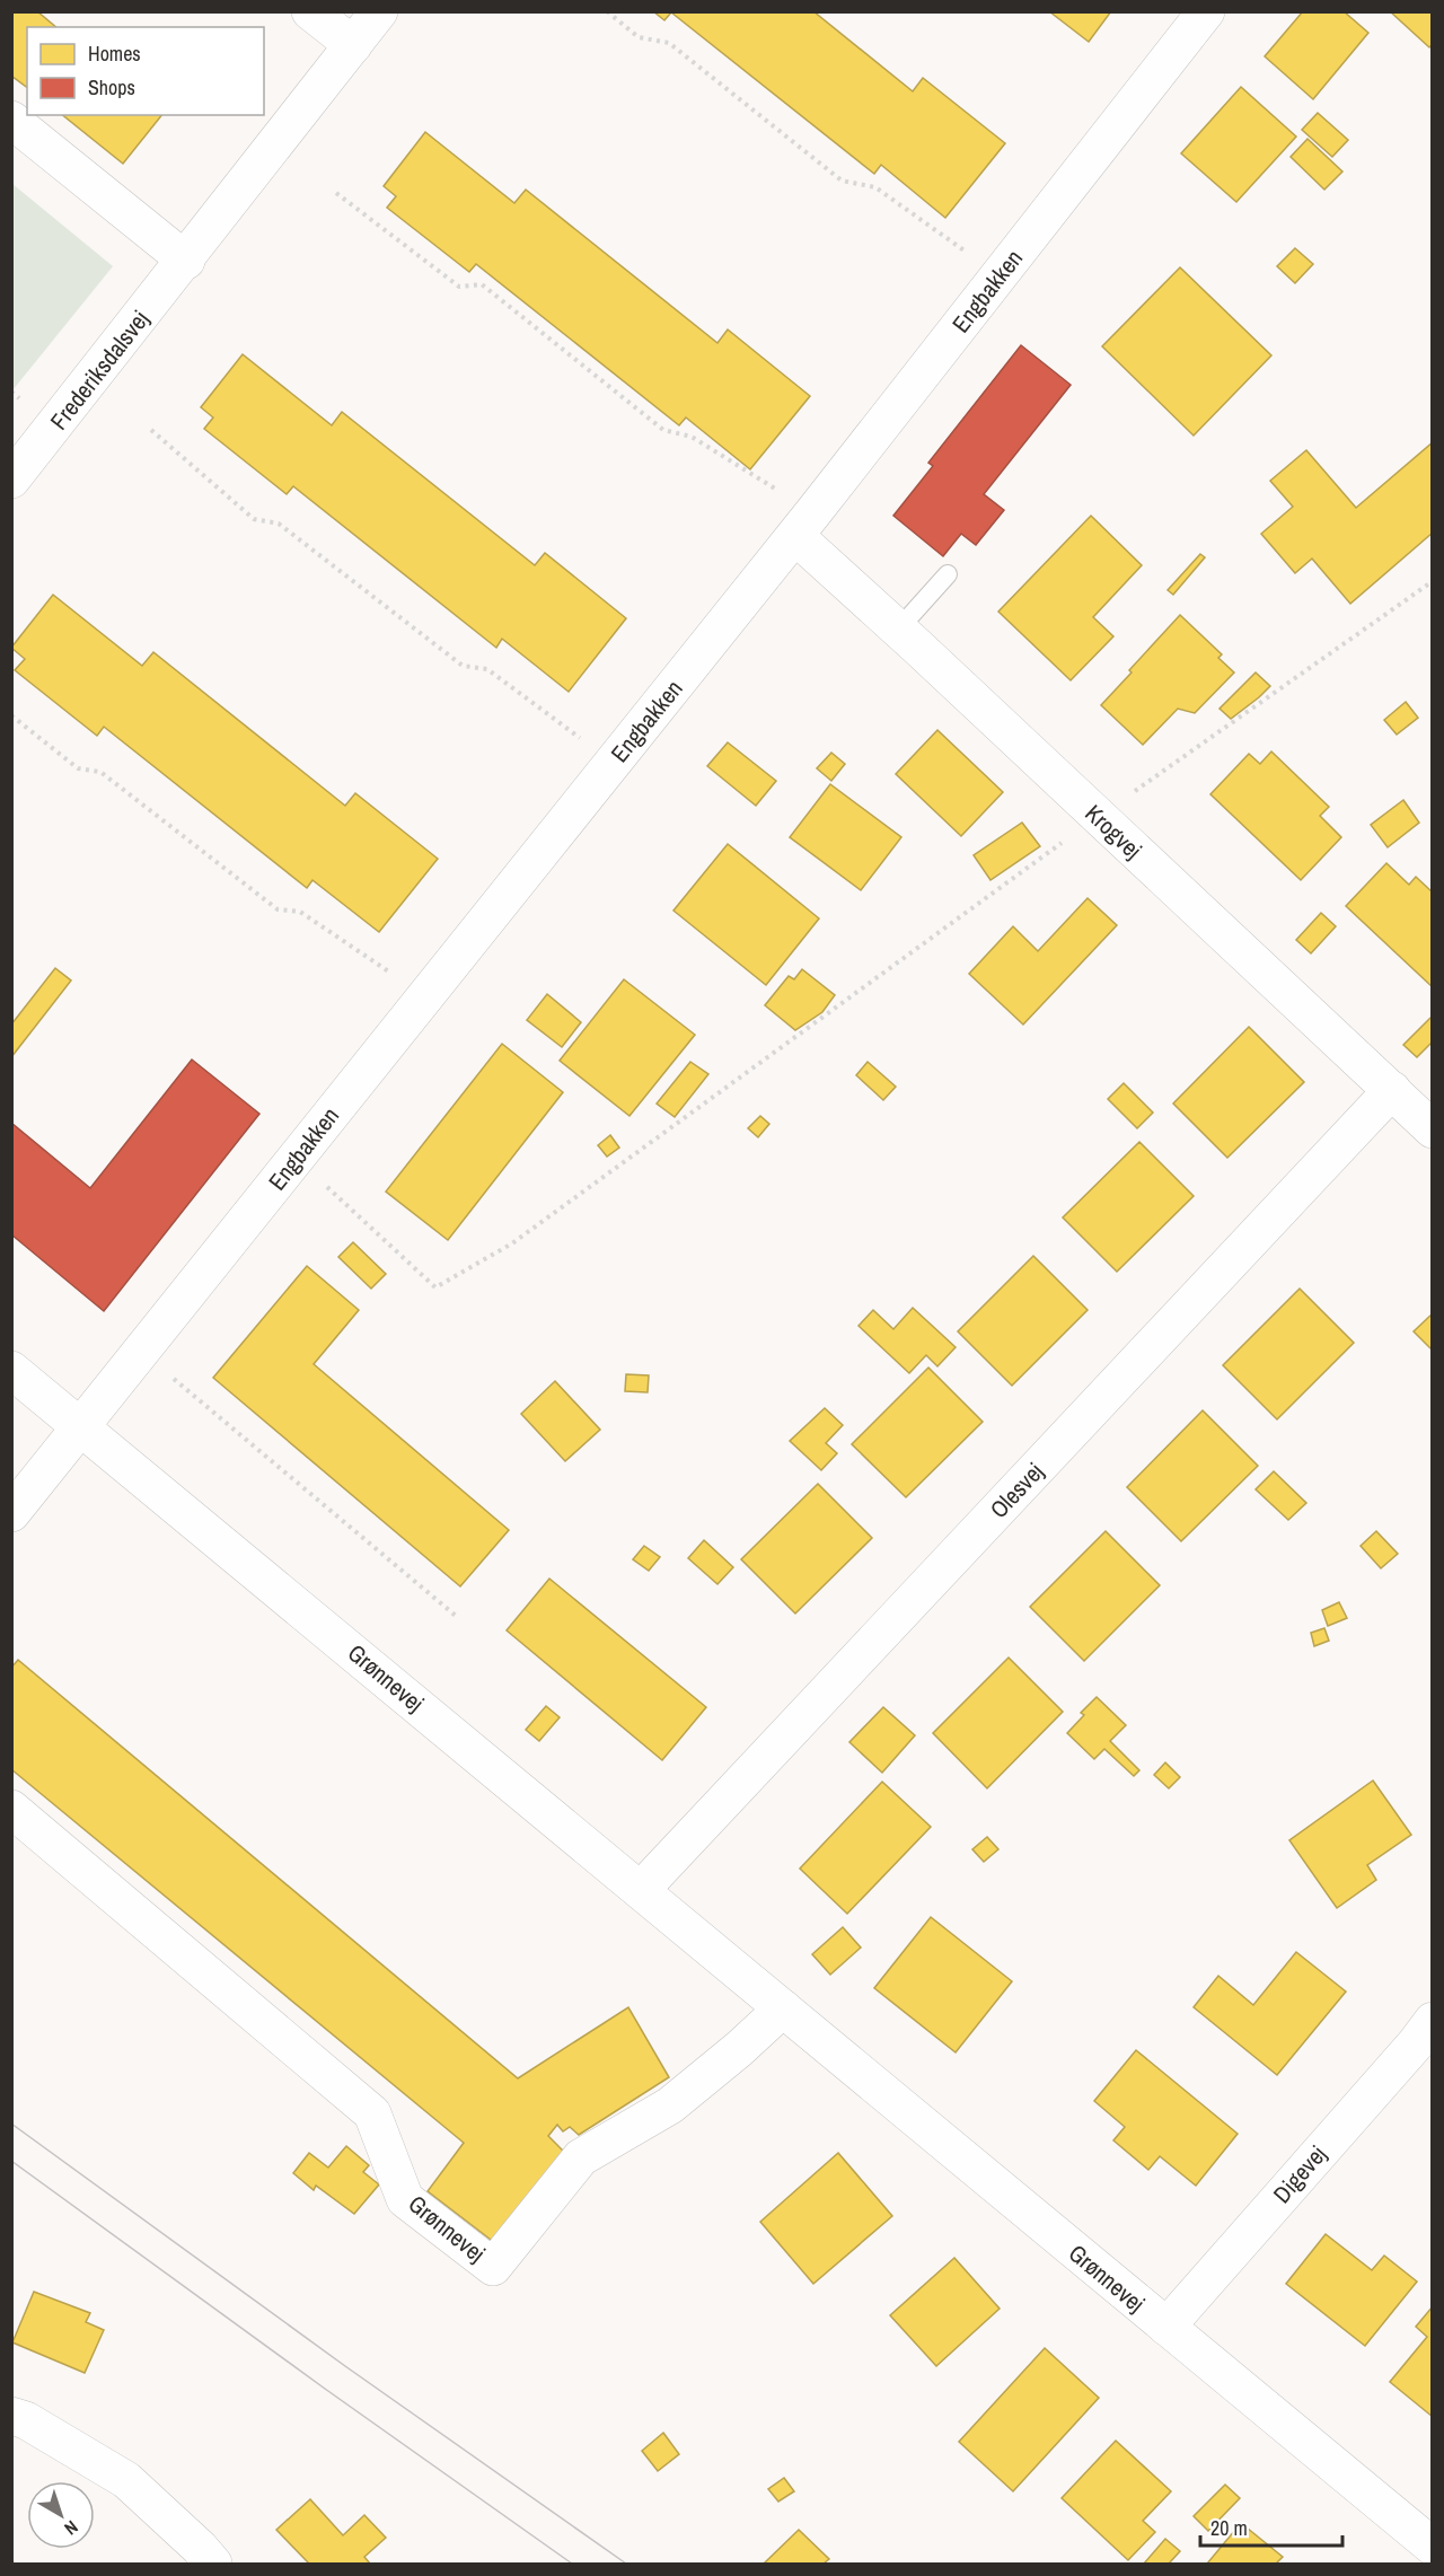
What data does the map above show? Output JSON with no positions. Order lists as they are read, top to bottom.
{
  "streets": {
    "street": [
      "Engbakken",
      "Frederiksdalsvej",
      "Krogvej",
      "Olesvej",
      "Grønnevej",
      "Digevej"
    ]
  },
  "crossings": [
    ["Engbakken", "Krogvej"],
    ["Engbakken", "Grønnevej"],
    ["Krogvej", "Olesvej"],
    ["Olesvej", "Grønnevej"],
    ["Grønnevej", "Digevej"]
  ],
  "legend": ["Homes", "Shops"],
  "scale_bar": "20 m",
  "north": "bottom right"
}
